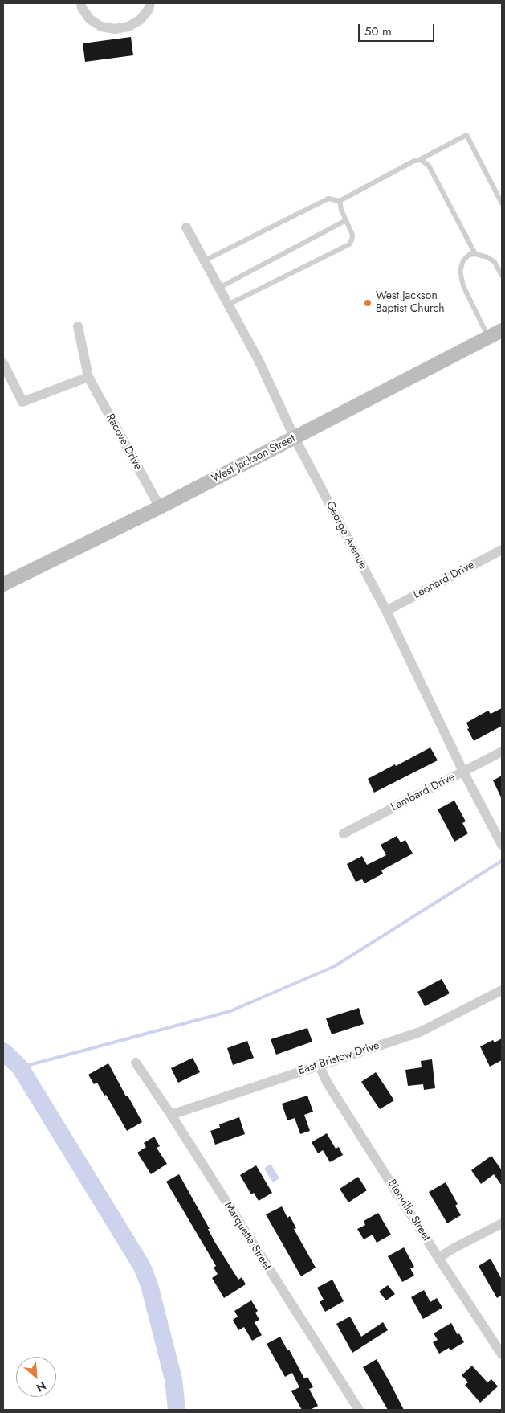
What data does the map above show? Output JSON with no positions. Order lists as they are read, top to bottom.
{
  "streets": {
    "street": [
      "Racove Drive",
      "West Jackson Street",
      "George Avenue",
      "Leonard Drive",
      "Lambard Drive",
      "East Bristow Drive",
      "Bienville Street",
      "Marquette Street"
    ]
  },
  "crossings": [
    ["Racove Drive", "West Jackson Street"],
    ["West Jackson Street", "George Avenue"],
    ["George Avenue", "Leonard Drive"],
    ["George Avenue", "Lambard Drive"],
    ["East Bristow Drive", "Bienville Street"],
    ["East Bristow Drive", "Marquette Street"]
  ],
  "places": ["West Jackson Baptist Church"],
  "scale_bar": "50 m",
  "north": "bottom right"
}
